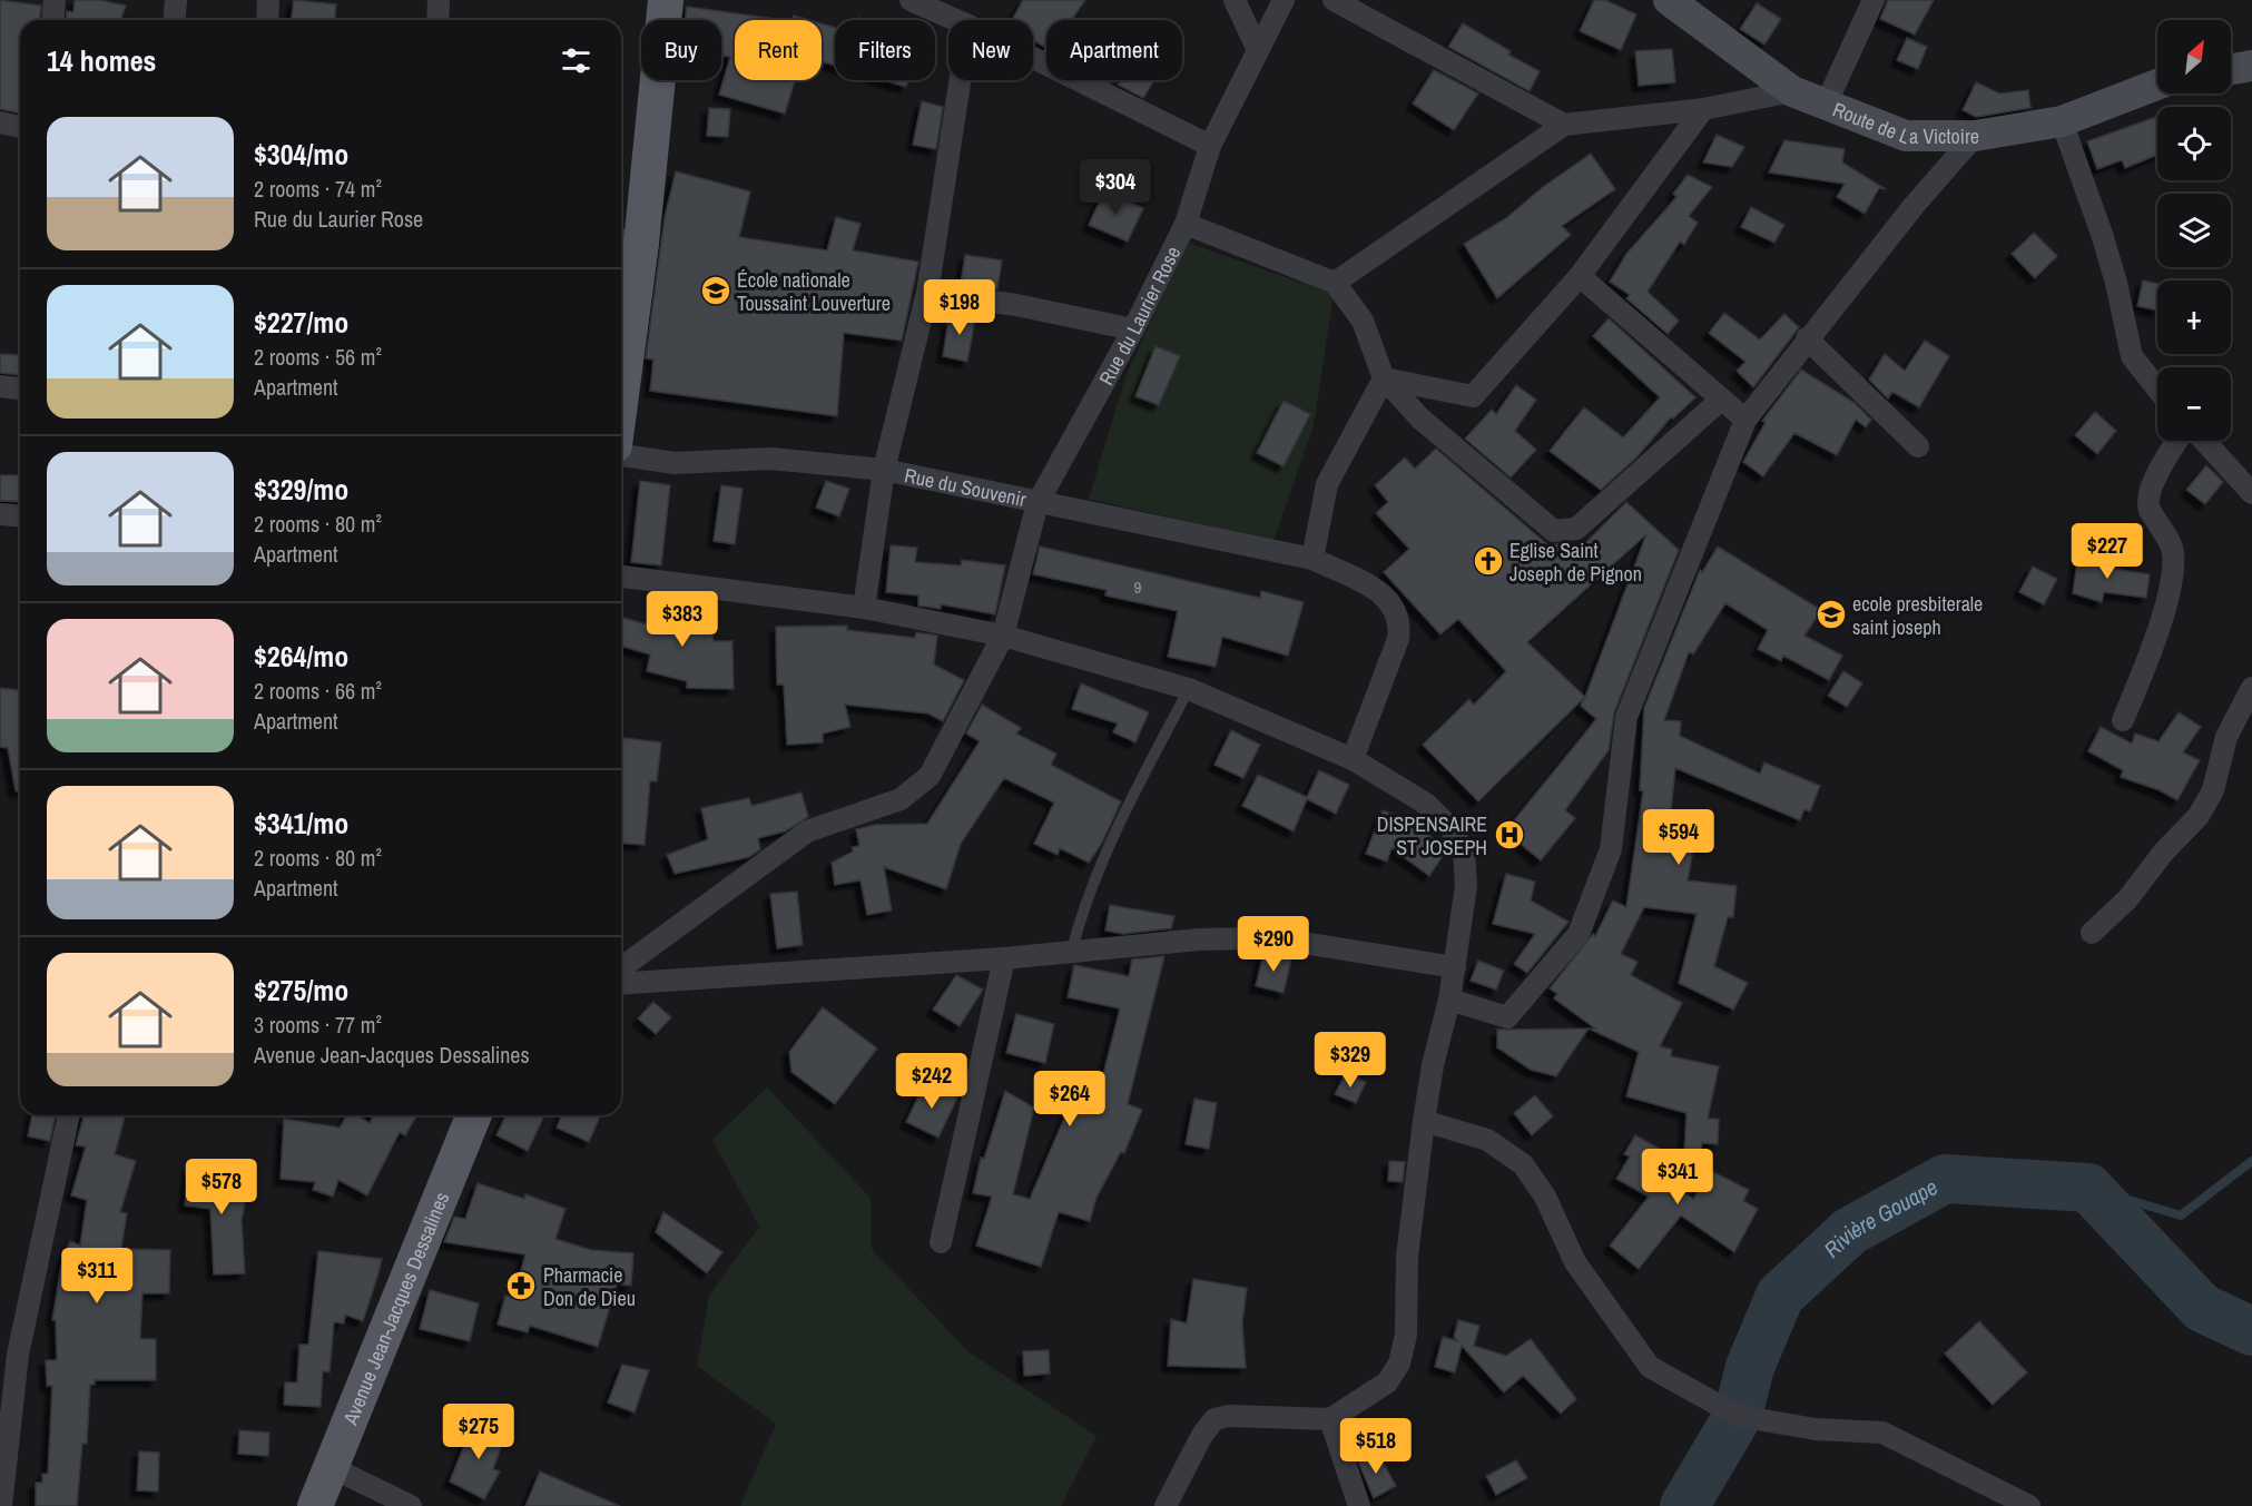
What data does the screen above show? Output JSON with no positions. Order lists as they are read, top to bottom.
{
  "streets": {
    "main road": ["Avenue Jean-Jacques Dessalines"],
    "street": ["Route de La Victoire", "Rue du Laurier Rose", "Rue du Souvenir"]
  },
  "crossings": [
    ["Rue du Laurier Rose", "Rue du Souvenir"]
  ],
  "water": ["Rivière Gouape"],
  "places": {
    "school or university": ["École nationale Toussaint Louverture", "ecole presbiterale saint joseph"],
    "church": ["Eglise Saint Joseph de Pignon"],
    "hospital": ["DISPENSAIRE ST JOSEPH"],
    "pharmacy": ["Pharmacie Don de Dieu"]
  },
  "house_numbers": ["9"],
  "north": "top right",
  "page": {
    "map_buttons": ["+", "−"],
    "chip": [
      "Buy",
      "Rent",
      "Filters",
      "New",
      "Apartment"
    ],
    "heading": "14 homes",
    "list": [
      {
        "name": "$304/mo",
        "note": "2 rooms · 74 m² · Rue du Laurier Rose"
      },
      {
        "name": "$227/mo",
        "note": "2 rooms · 56 m² · Apartment"
      },
      {
        "name": "$329/mo",
        "note": "2 rooms · 80 m² · Apartment"
      },
      {
        "name": "$264/mo",
        "note": "2 rooms · 66 m² · Apartment"
      },
      {
        "name": "$341/mo",
        "note": "2 rooms · 80 m² · Apartment"
      },
      {
        "name": "$275/mo",
        "note": "3 rooms · 77 m² · Avenue Jean-Jacques Dessalines"
      }
    ],
    "price": [
      "$304",
      "$198",
      "$227",
      "$383",
      "$594",
      "$290",
      "$329",
      "$242",
      "$264",
      "$341",
      "$578",
      "$311",
      "$275",
      "$518"
    ]
  }
}
